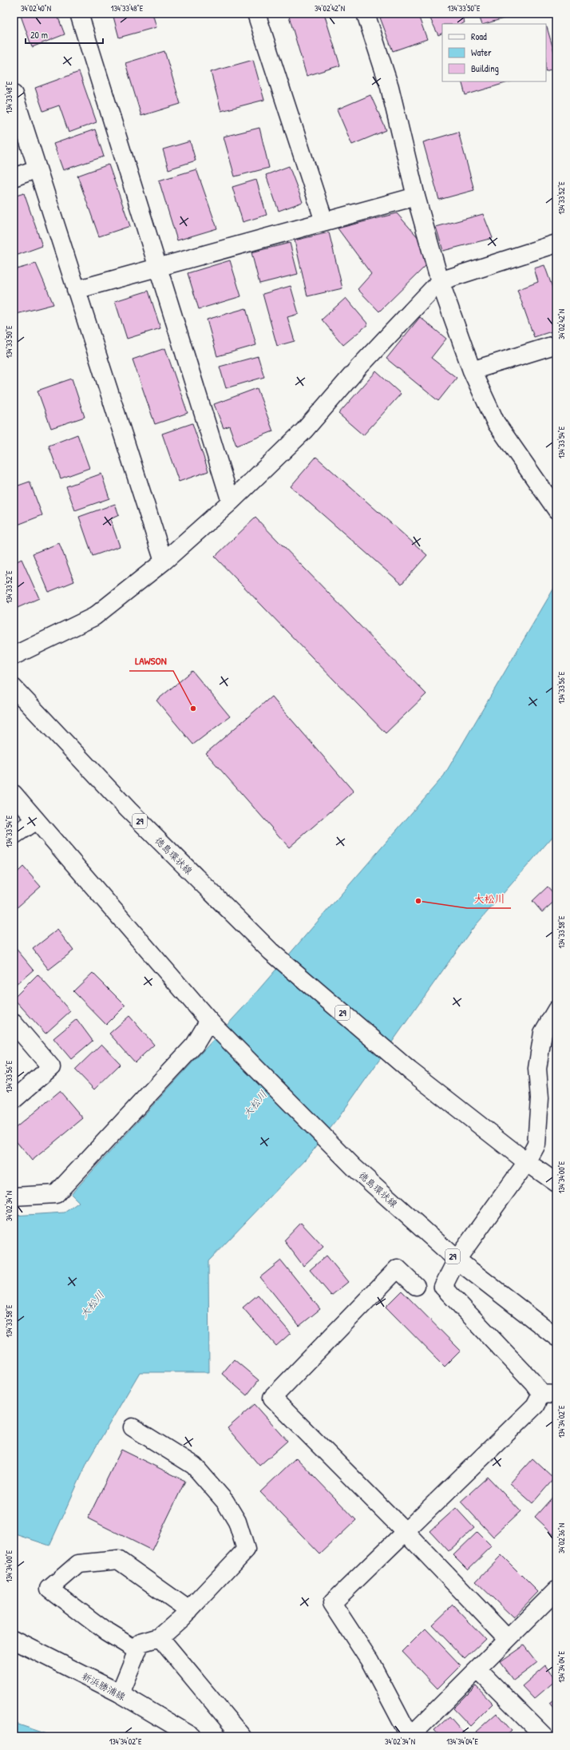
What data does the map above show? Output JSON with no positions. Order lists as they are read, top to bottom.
{
  "streets": {
    "street": ["29", "徳島環状線", "新浜勝浦線"]
  },
  "water": ["大松川"],
  "places": ["LAWSON", "大松川"],
  "legend": ["Road", "Water", "Building"],
  "scale_bar": "20 m",
  "coordinates": [
    "34°02'40\"N",
    "134°33'48\"E",
    "34°02'42\"N",
    "134°33'50\"E",
    "134°33'52\"E",
    "134°33'54\"E",
    "134°33'56\"E",
    "134°33'58\"E",
    "134°34'00\"E",
    "34°02'34\"N",
    "134°34'02\"E",
    "34°02'36\"N",
    "134°34'04\"E"
  ]
}
